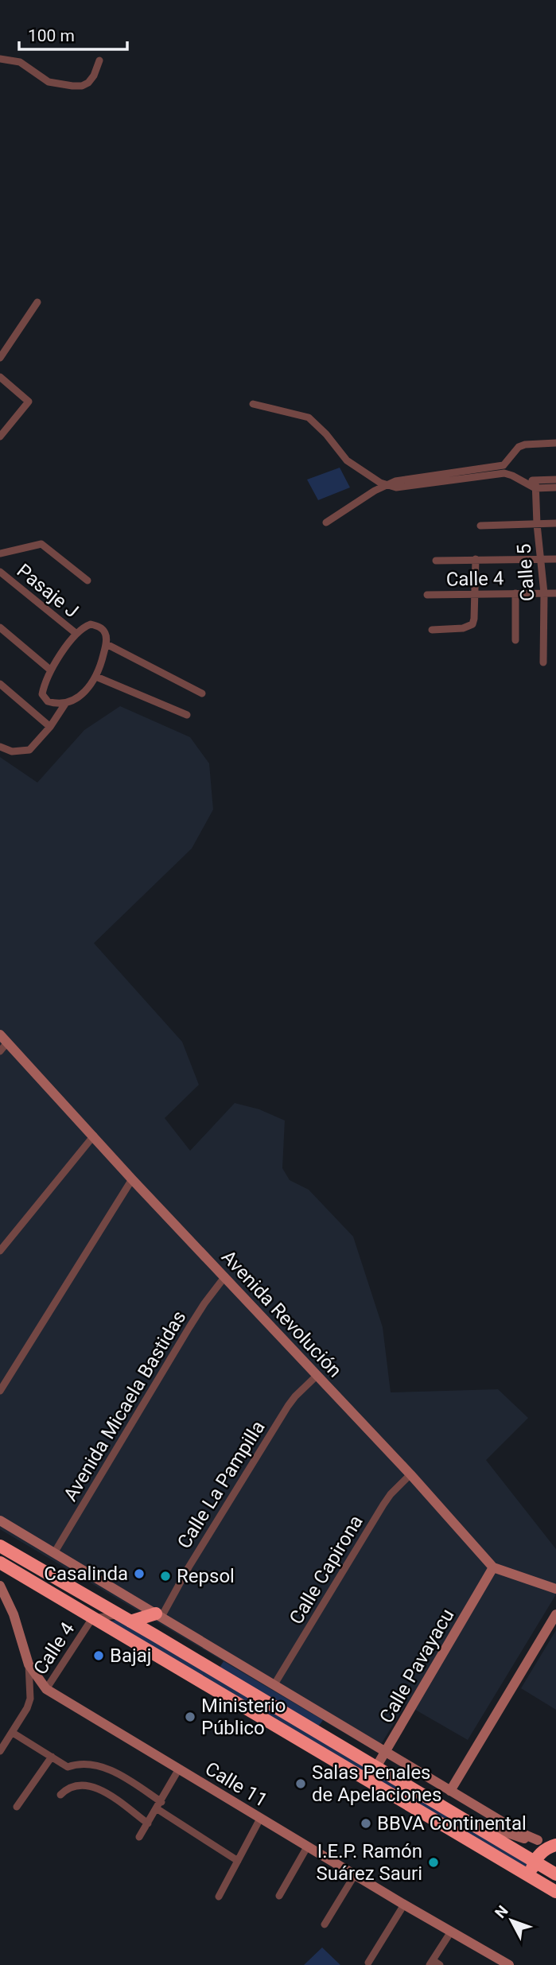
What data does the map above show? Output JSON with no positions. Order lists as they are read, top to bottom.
{
  "streets": {
    "street": [
      "Calle 5",
      "Calle 4",
      "Pasaje J",
      "Avenida Revolución",
      "Avenida Micaela Bastidas",
      "Calle La Pampilla",
      "Calle Capirona",
      "Calle Pavayacu",
      "Calle 11"
    ]
  },
  "crossings": [
    ["Calle 5", "Calle 4"],
    ["Calle 4", "Calle 11"],
    ["Avenida Revolución", "Avenida Micaela Bastidas"],
    ["Avenida Revolución", "Calle La Pampilla"],
    ["Avenida Revolución", "Calle Capirona"],
    ["Avenida Revolución", "Calle Pavayacu"]
  ],
  "places": [
    "Casalinda",
    "Repsol",
    "Bajaj",
    "Ministerio Público",
    "Salas Penales de Apelaciones",
    "BBVA Continental",
    "I.E.P. Ramón Suárez Sauri"
  ],
  "scale_bar": "100 m",
  "north": "top left"
}
